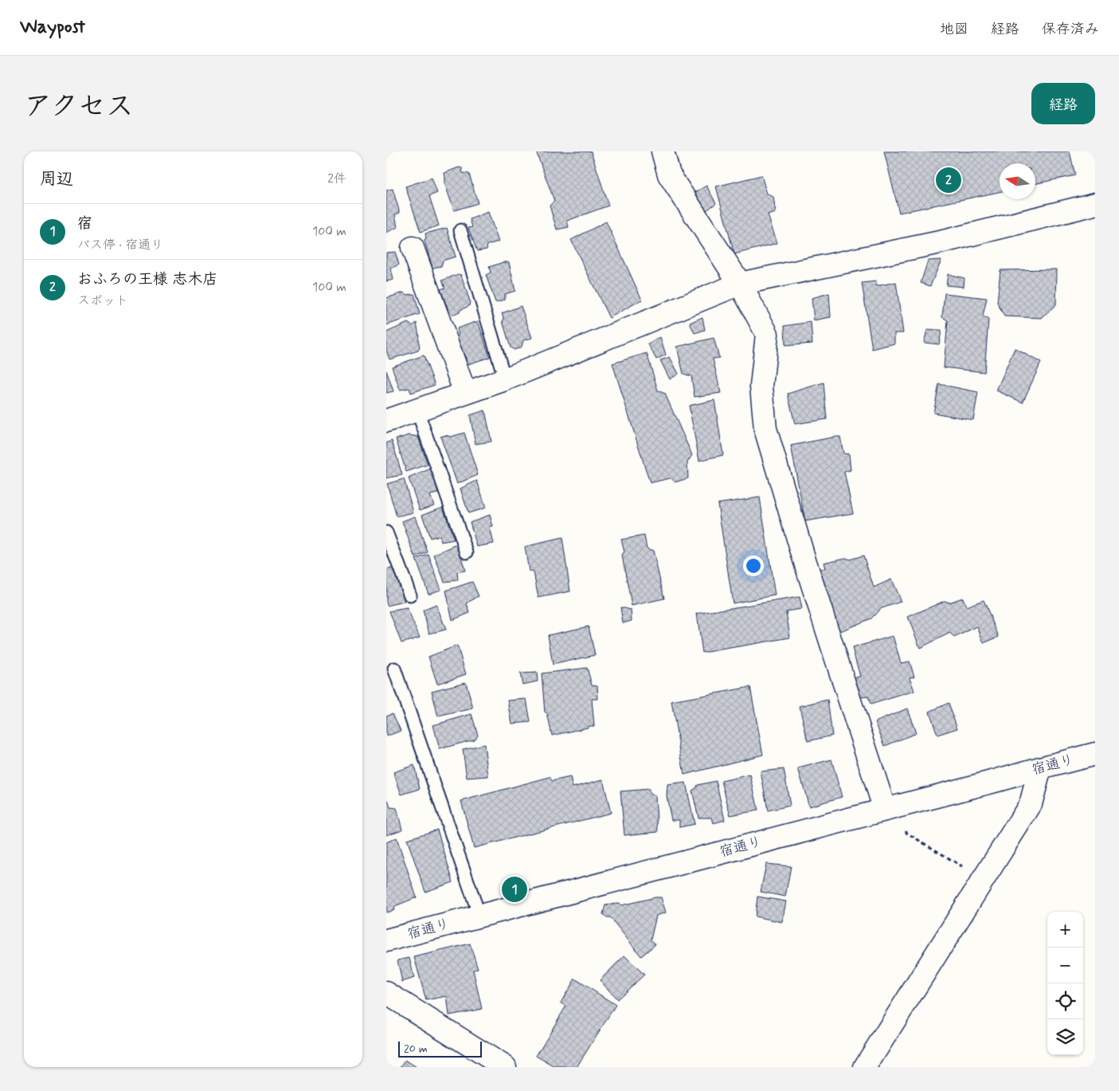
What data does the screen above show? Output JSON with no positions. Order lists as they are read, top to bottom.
{
  "streets": {
    "street": ["宿通り"]
  },
  "scale_bar": "20 m",
  "north": "left",
  "page": {
    "header": "Waypost",
    "nav": ["地図", "経路", "保存済み"],
    "title": "アクセス",
    "buttons": "経路",
    "heading": ["周辺", "2件"],
    "pins": ["2", "1"],
    "list": [
      {
        "mark": "1",
        "name": "宿",
        "note": "バス停 · 宿通り",
        "value": "100 m"
      },
      {
        "mark": "2",
        "name": "おふろの王様 志木店",
        "note": "スポット",
        "value": "100 m"
      }
    ],
    "map_buttons": ["+", "−"],
    "scale": "20 m"
  }
}
